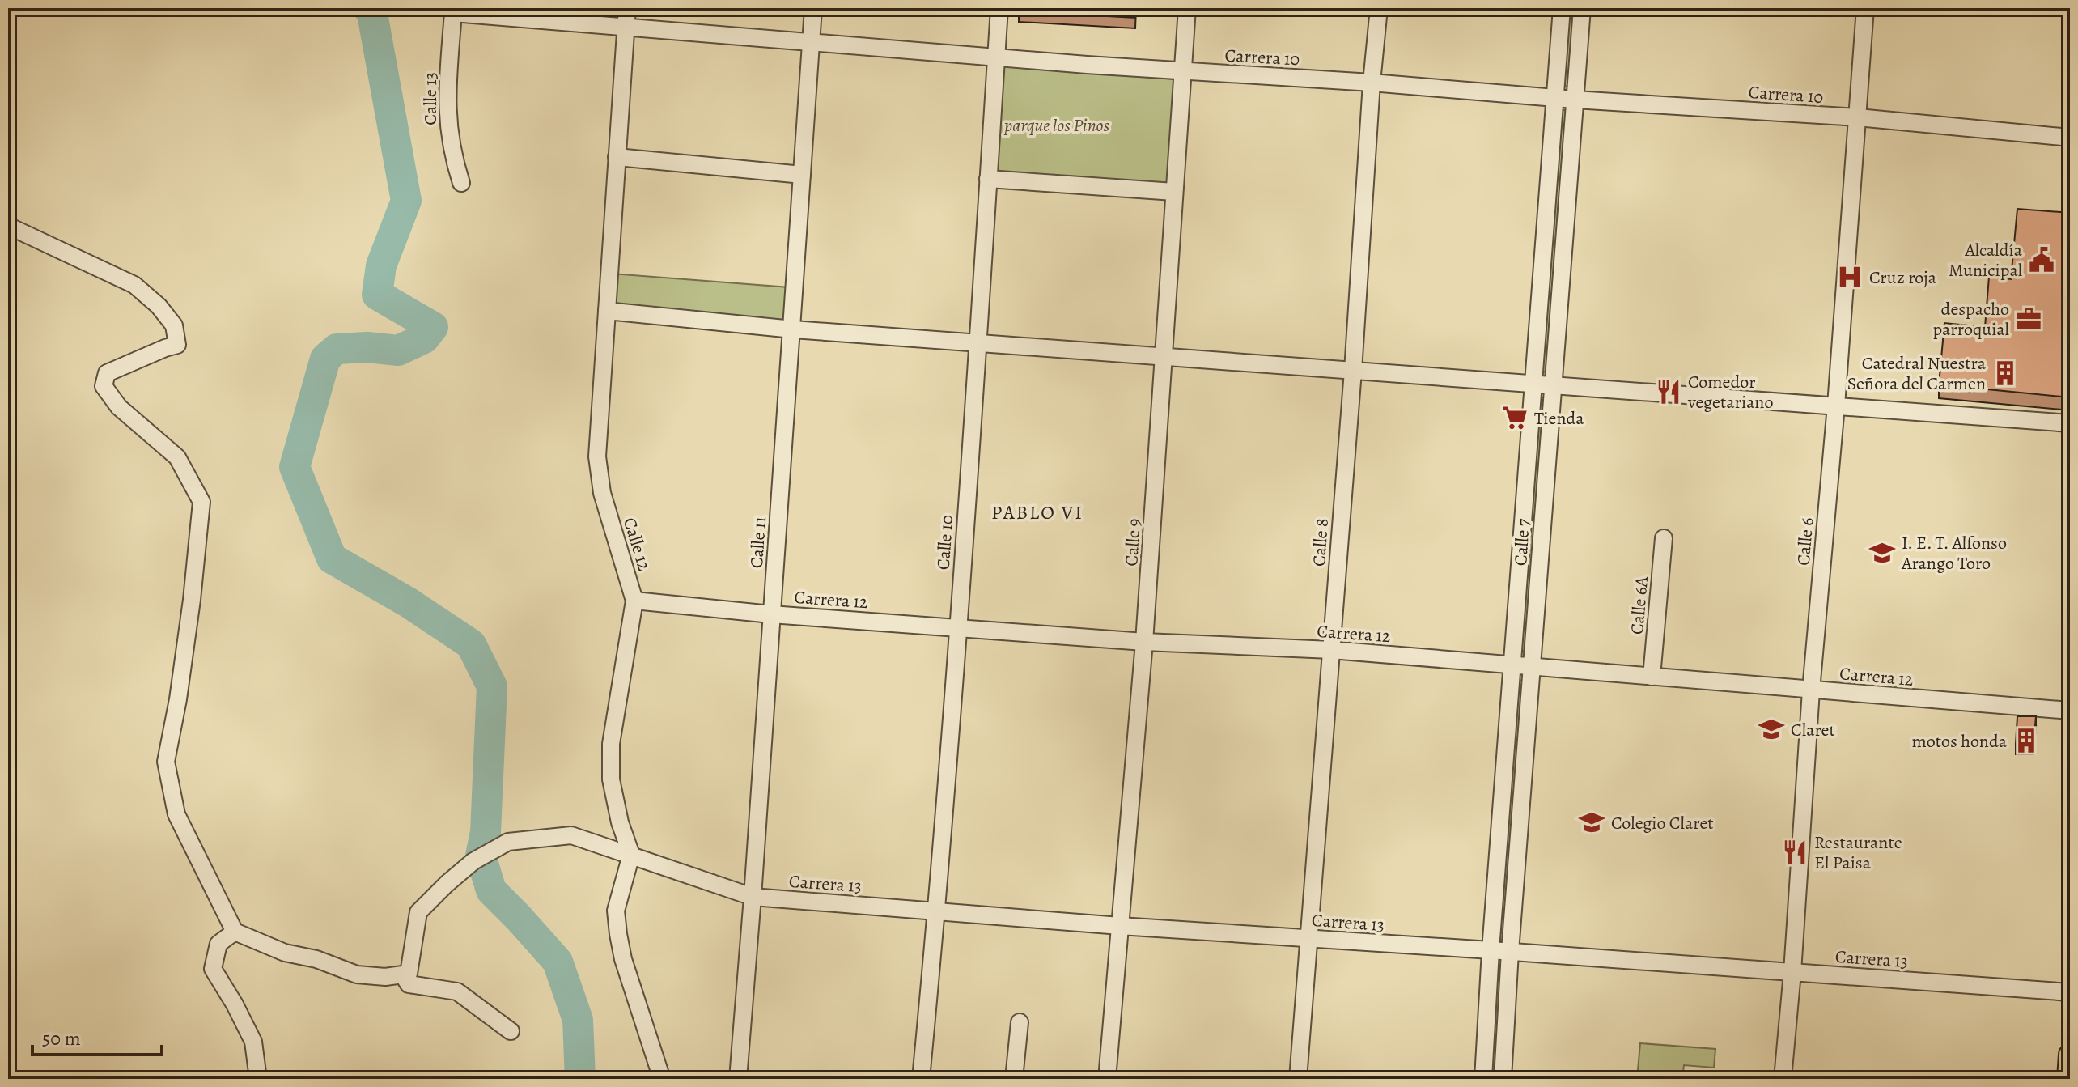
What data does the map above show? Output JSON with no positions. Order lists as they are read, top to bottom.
{
  "streets": {
    "street": [
      "Carrera 10",
      "Calle 13",
      "Calle 6",
      "Calle 11",
      "Calle 10",
      "Calle 9",
      "Calle 8",
      "Calle 7",
      "Calle 12",
      "Carrera 12",
      "Calle 6A",
      "Carrera 13"
    ]
  },
  "crossings": [
    ["Carrera 10", "Calle 13"],
    ["Carrera 10", "Calle 6"],
    ["Carrera 10", "Calle 11"],
    ["Carrera 10", "Calle 10"],
    ["Carrera 10", "Calle 9"],
    ["Carrera 10", "Calle 8"],
    ["Carrera 10", "Calle 7"],
    ["Carrera 10", "Calle 12"],
    ["Calle 6", "Carrera 12"],
    ["Calle 6", "Carrera 13"],
    ["Calle 11", "Carrera 12"],
    ["Calle 11", "Carrera 13"],
    ["Calle 10", "Carrera 12"],
    ["Calle 10", "Carrera 13"],
    ["Calle 9", "Carrera 12"],
    ["Calle 9", "Carrera 13"],
    ["Calle 8", "Carrera 12"],
    ["Calle 8", "Carrera 13"],
    ["Calle 7", "Carrera 12"],
    ["Calle 7", "Carrera 13"],
    ["Calle 12", "Carrera 12"],
    ["Calle 12", "Carrera 13"],
    ["Carrera 12", "Calle 6A"]
  ],
  "districts": ["PABLO VI"],
  "parks": ["parque los Pinos"],
  "places": {
    "public building": ["Alcaldía Municipal"],
    "hospital": ["Cruz roja"],
    "office": ["despacho parroquial"],
    "building": ["Catedral Nuestra Señora del Carmen", "motos honda"],
    "restaurant": ["Comedor vegetariano", "Restaurante El Paisa"],
    "supermarket": ["Tienda"],
    "school or university": ["I. E. T. Alfonso Arango Toro", "Claret", "Colegio Claret"]
  },
  "scale_bar": "50 m"
}
